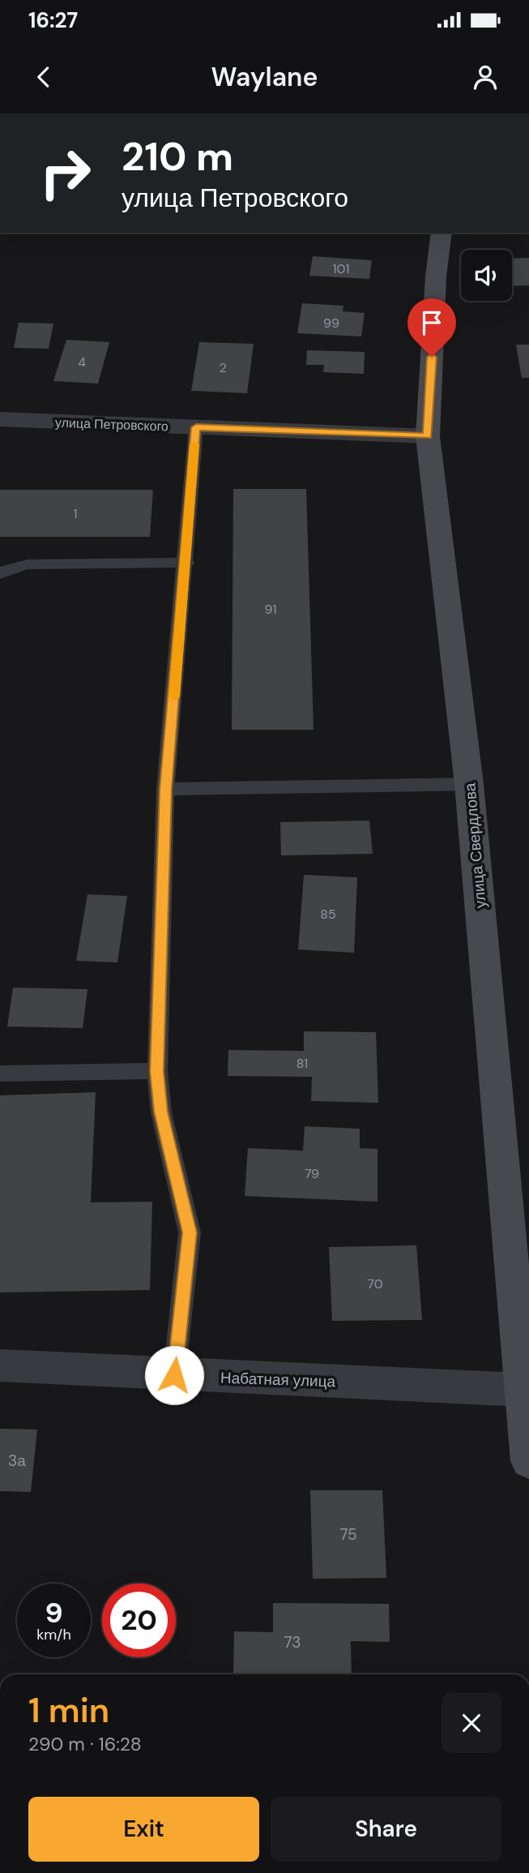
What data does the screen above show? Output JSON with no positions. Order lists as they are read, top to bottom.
{
  "streets": {
    "street": ["улица Петровского", "улица Свердлова", "Набатная улица"]
  },
  "crossings": [
    ["улица Петровского", "улица Свердлова"],
    ["улица Свердлова", "Набатная улица"]
  ],
  "house_numbers": [
    "101",
    "99",
    "4",
    "2",
    "1",
    "91",
    "85",
    "81",
    "79",
    "70",
    "3а",
    "75",
    "73"
  ],
  "page": {
    "status": "16:27",
    "header": "Waylane",
    "turn": ["210 m", "улица Петровского"],
    "speed": "9 km/h",
    "limit": "20",
    "heading": ["1 min", "290 m · 16:28"],
    "buttons": ["Exit", "Share"]
  }
}
